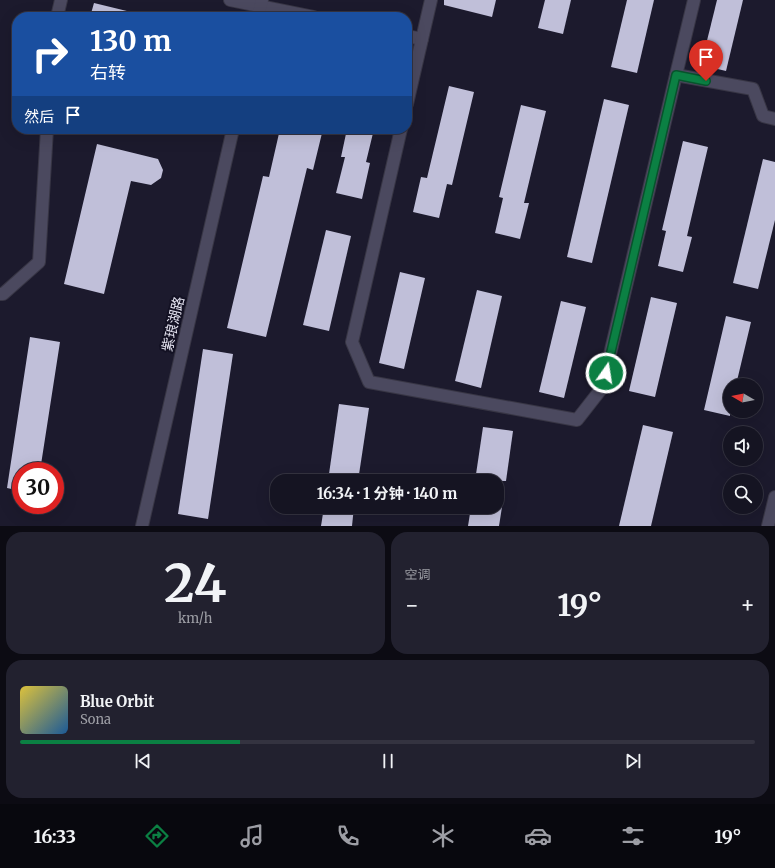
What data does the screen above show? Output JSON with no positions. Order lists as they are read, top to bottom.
{
  "streets": {
    "street": ["紫琅湖路"]
  },
  "north": "left",
  "page": {
    "turn": ["130 m", "右转"],
    "then": "然后",
    "limit": "30",
    "trip": "16:34 · 1 分钟 · 140 m",
    "tile": [
      ["24", "km/h"],
      "空调"
    ],
    "heat": ["−", "19°", "+"],
    "song": ["Blue Orbit", "Sona"],
    "tabs": ["16:33", "19°"]
  }
}
